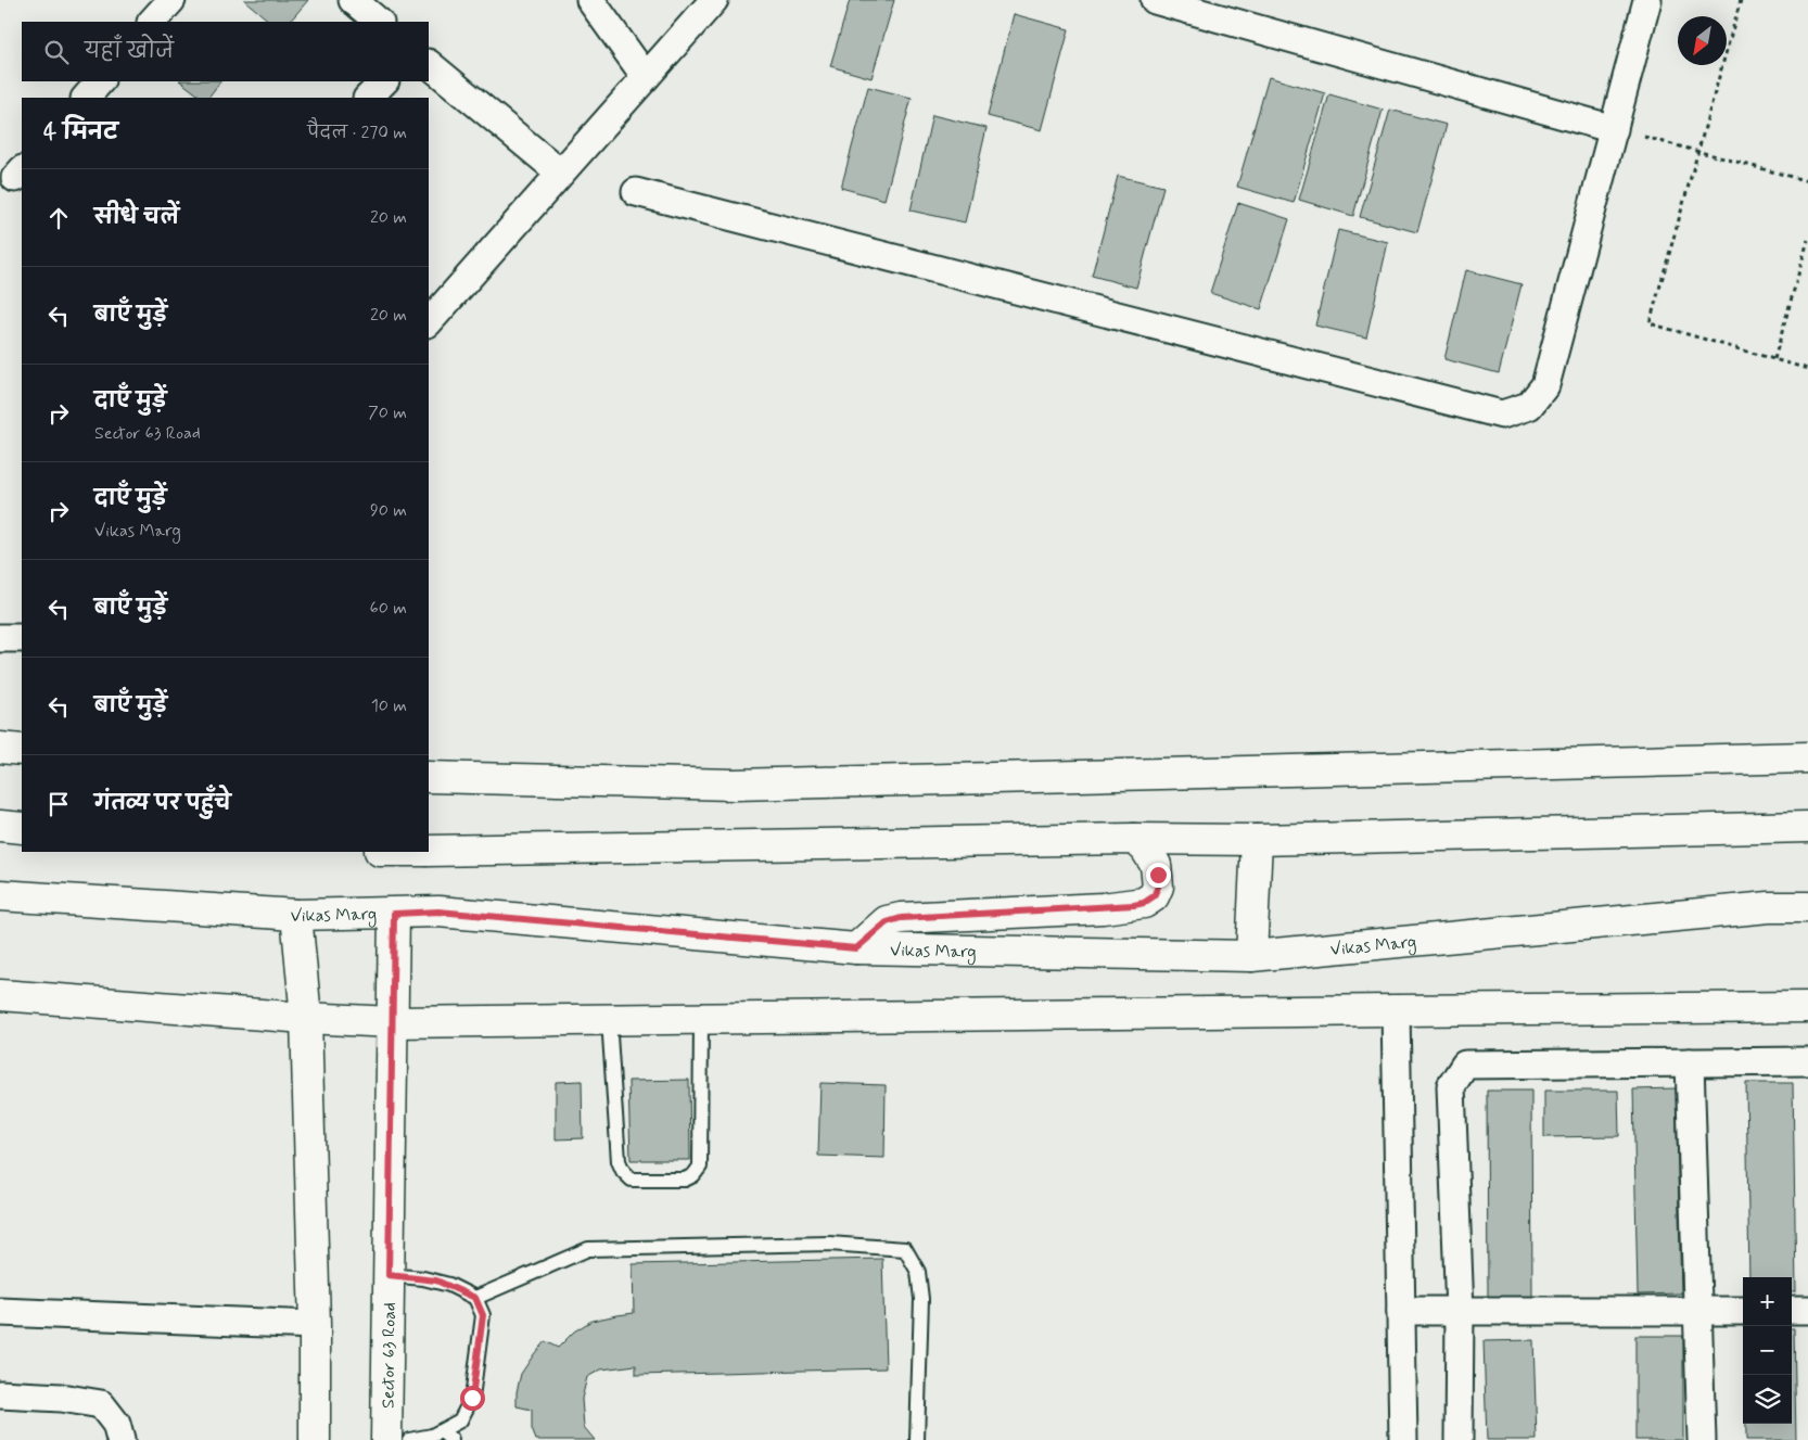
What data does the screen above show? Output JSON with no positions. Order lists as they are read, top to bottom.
{
  "streets": {
    "street": ["Vikas Marg", "Sector 63 Road"]
  },
  "crossings": [
    ["Vikas Marg", "Sector 63 Road"]
  ],
  "north": "bottom left",
  "page": {
    "search": "यहाँ खोजें",
    "heading": ["4 मिनट", "पैदल · 270 m"],
    "list": [
      ["सीधे चलें", "20 m"],
      ["बाएँ मुड़ें", "20 m"],
      ["दाएँ मुड़ें", "Sector 63 Road", "70 m"],
      ["दाएँ मुड़ें", "Vikas Marg", "90 m"],
      ["बाएँ मुड़ें", "60 m"],
      ["बाएँ मुड़ें", "10 m"],
      "गंतव्य पर पहुँचे"
    ],
    "map_buttons": ["+", "−"]
  }
}
